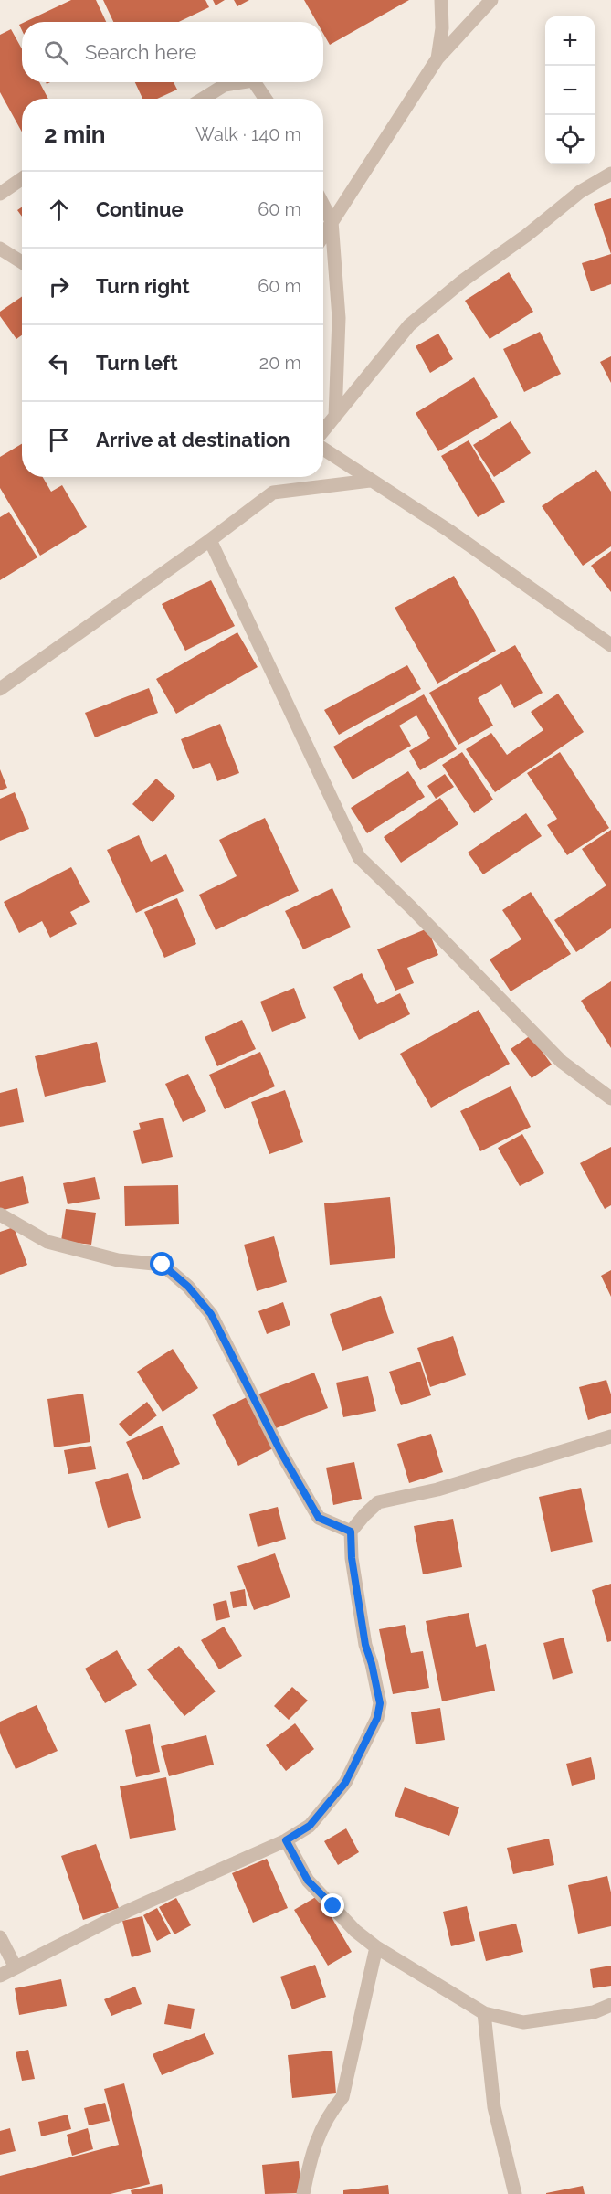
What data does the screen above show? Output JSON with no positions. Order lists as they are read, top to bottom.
{
  "page": {
    "map_buttons": ["+", "−"],
    "search": "Search here",
    "heading": ["2 min", "Walk · 140 m"],
    "list": [
      ["Continue", "60 m"],
      ["Turn right", "60 m"],
      ["Turn left", "20 m"],
      "Arrive at destination"
    ]
  }
}
